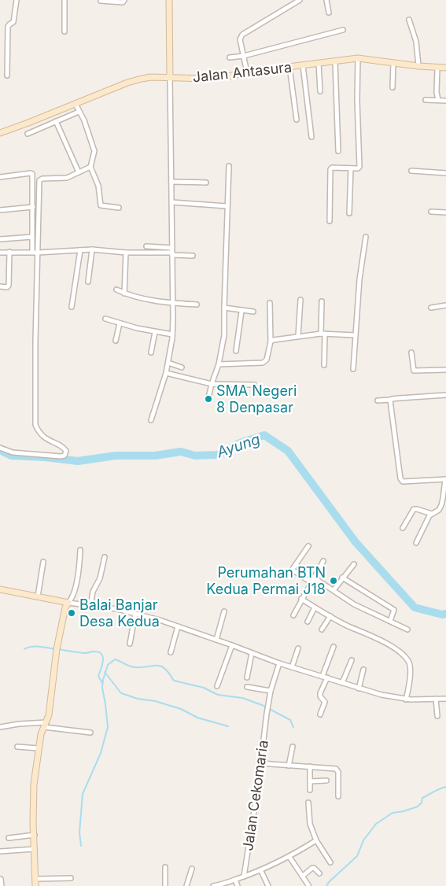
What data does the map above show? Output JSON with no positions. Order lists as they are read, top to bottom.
{
  "streets": {
    "main road": ["Jalan Antasura"],
    "street": ["Jalan Cekomaria"]
  },
  "water": ["Ayung"],
  "places": ["SMA Negeri 8 Denpasar", "Perumahan BTN Kedua Permai J18", "Balai Banjar Desa Kedua"]
}
